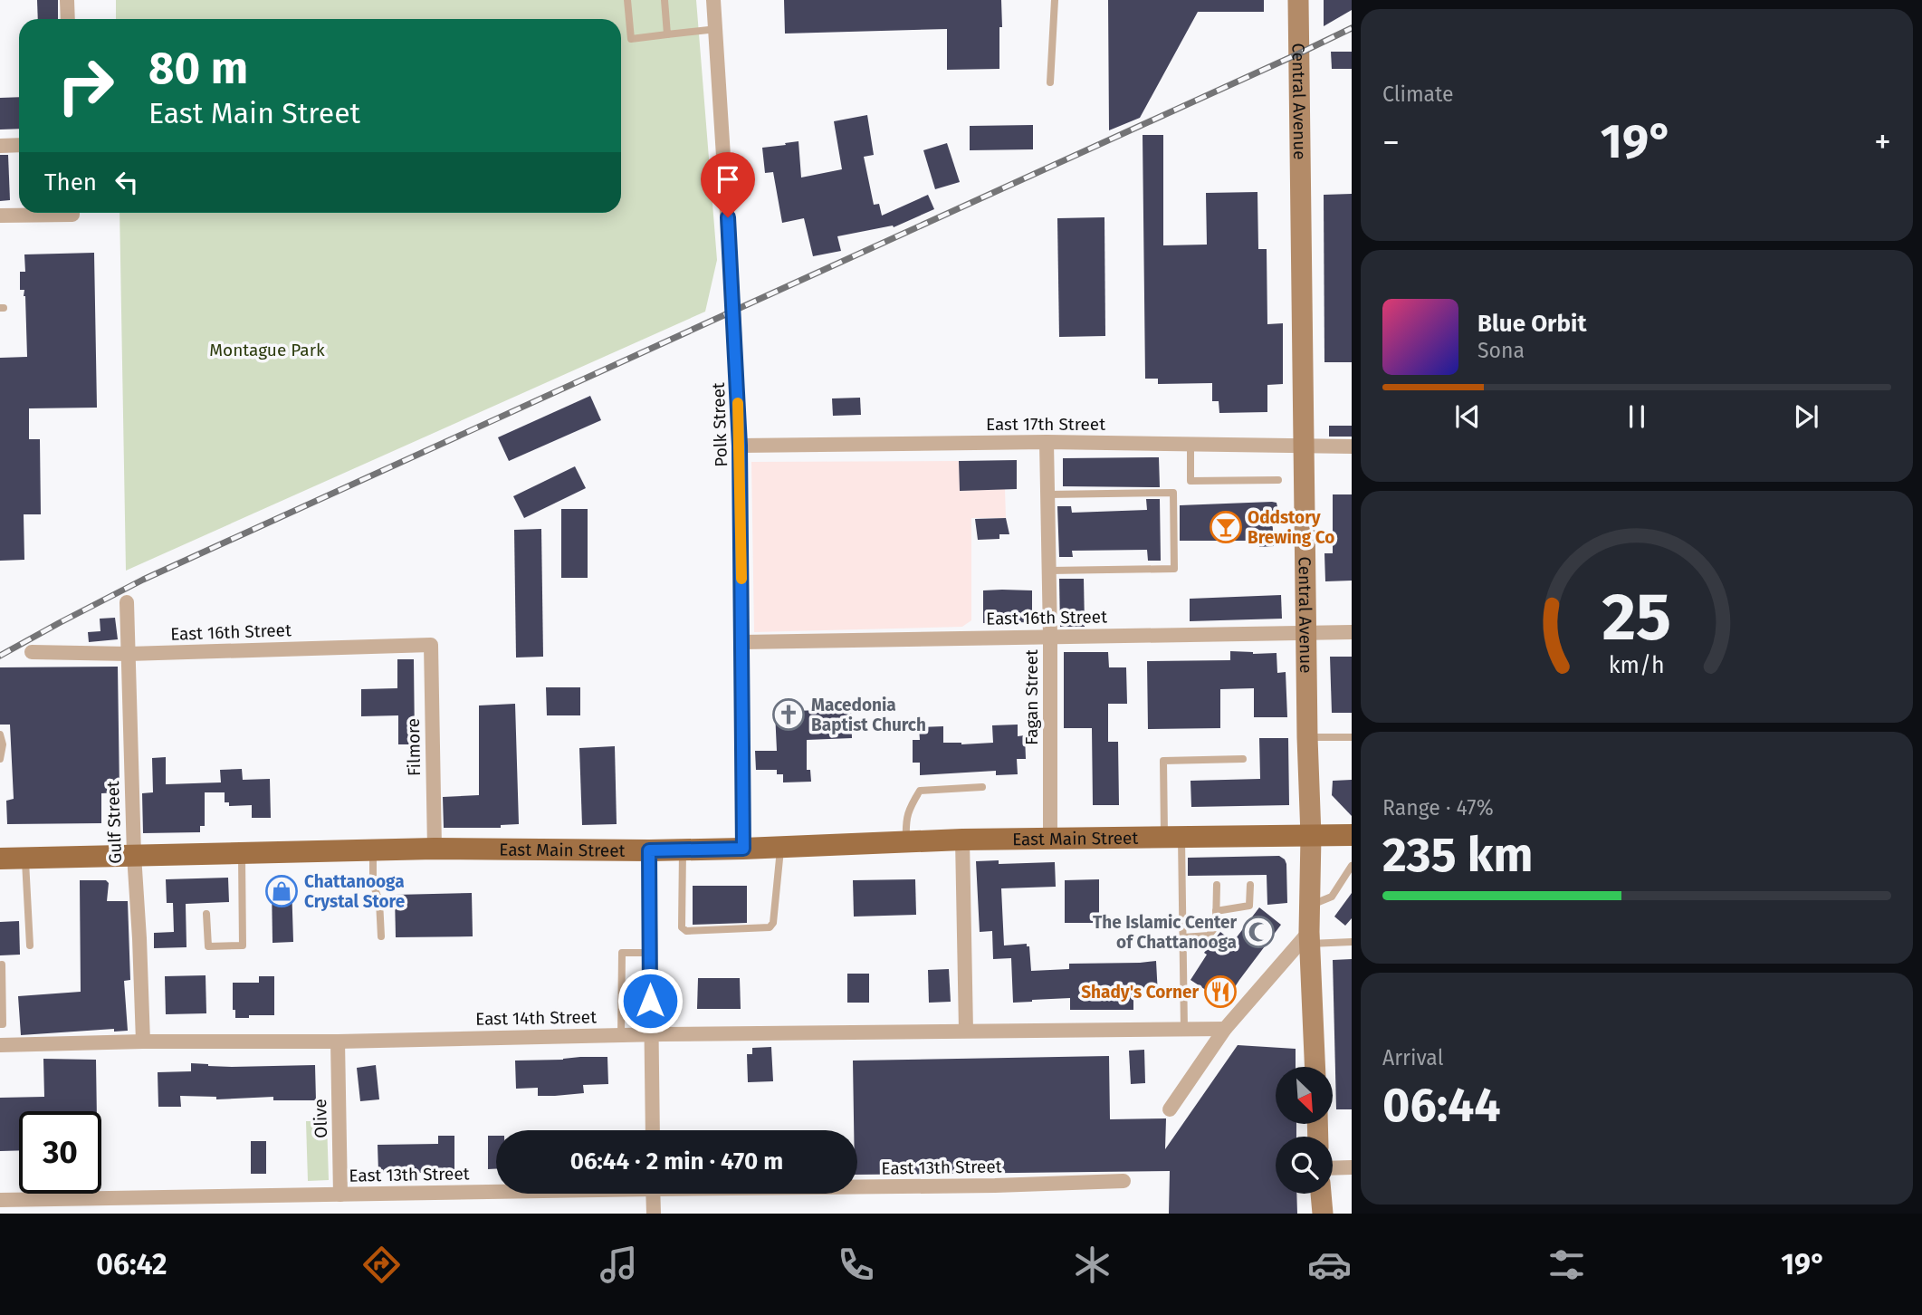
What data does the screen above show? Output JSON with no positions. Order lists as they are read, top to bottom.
{
  "streets": {
    "main road": ["Central Avenue", "East Main Street"],
    "street": [
      "East 17th Street",
      "Polk Street",
      "East 16th Street",
      "Fagan Street",
      "Filmore",
      "Gulf Street",
      "East 14th Street",
      "Olive",
      "East 13th Street"
    ]
  },
  "crossings": [
    ["Central Avenue", "East 17th Street"],
    ["Central Avenue", "East 16th Street"],
    ["Central Avenue", "East Main Street"],
    ["East 17th Street", "Polk Street"],
    ["East 17th Street", "Fagan Street"],
    ["Polk Street", "East 16th Street"],
    ["Polk Street", "East Main Street"],
    ["East 16th Street", "Fagan Street"],
    ["East 16th Street", "Filmore"],
    ["East 16th Street", "Gulf Street"],
    ["Fagan Street", "East Main Street"],
    ["Filmore", "East Main Street"],
    ["Gulf Street", "East Main Street"],
    ["Gulf Street", "East 14th Street"],
    ["East 14th Street", "Olive"],
    ["Olive", "East 13th Street"]
  ],
  "parks": ["Montague Park"],
  "places": {
    "bar": ["Oddstory Brewing Co"],
    "church": ["Macedonia Baptist Church"],
    "shop": ["Chattanooga Crystal Store"],
    "mosque": ["The Islamic Center of Chattanooga"],
    "restaurant": ["Shady's Corner"]
  },
  "north": "bottom right",
  "page": {
    "tile": [
      "Climate",
      ["Range · 47%", "235 km"],
      ["Arrival", "06:44"]
    ],
    "turn": ["80 m", "East Main Street"],
    "heat": ["−", "19°", "+"],
    "then": "Then",
    "song": ["Blue Orbit", "Sona"],
    "limit": "30",
    "trip": "06:44 · 2 min · 470 m",
    "tabs": ["06:42", "19°"],
    "gauge": ["25", "km/h"]
  }
}
